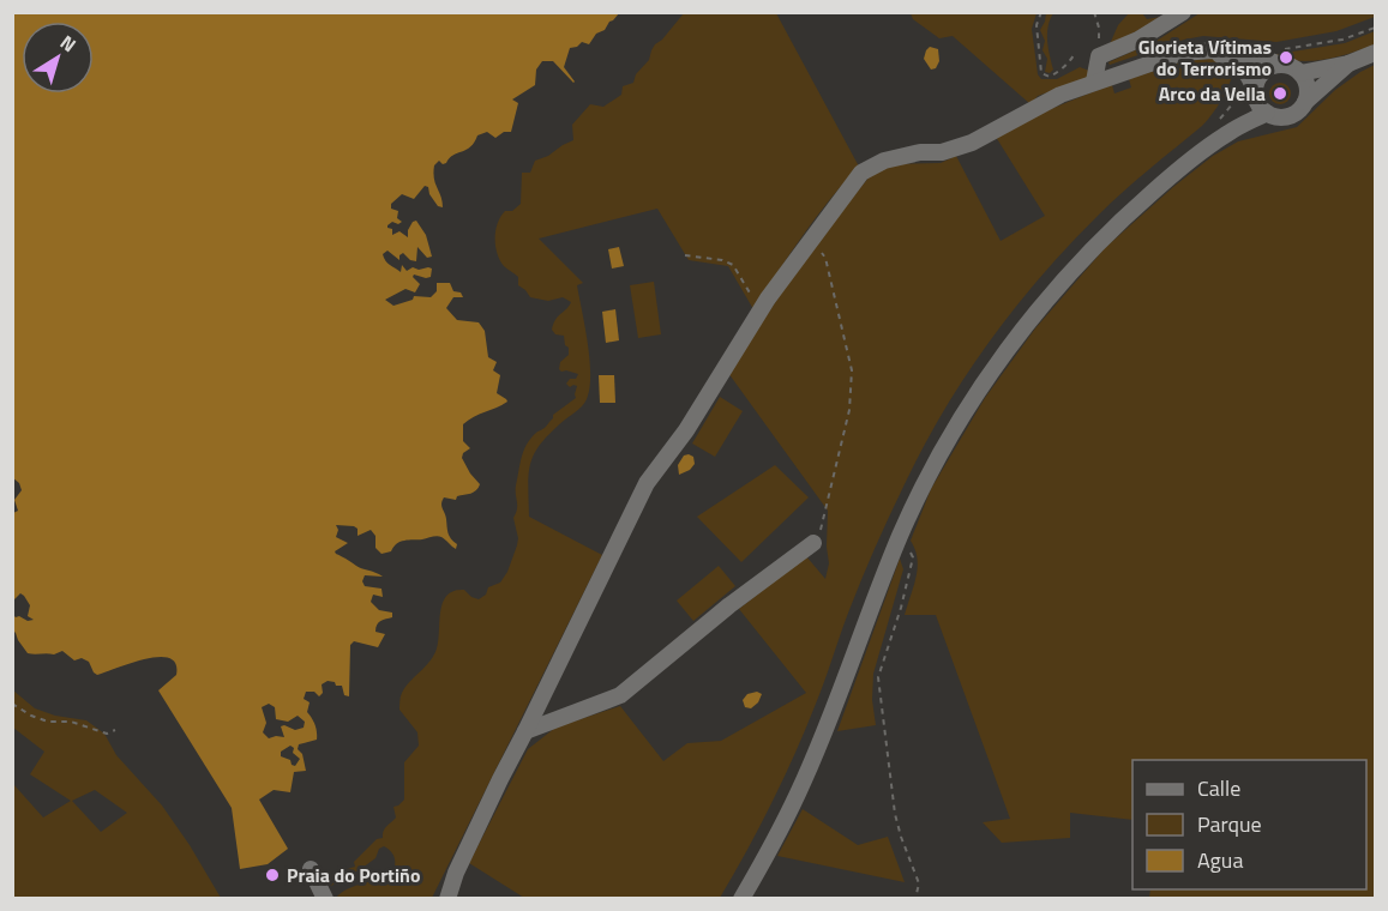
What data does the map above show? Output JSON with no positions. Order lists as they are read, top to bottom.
{
  "places": ["Glorieta Vítimas do Terrorismo", "Arco da Vella", "Praia do Portiño"],
  "legend": ["Calle", "Parque", "Agua"],
  "north": "top right"
}
